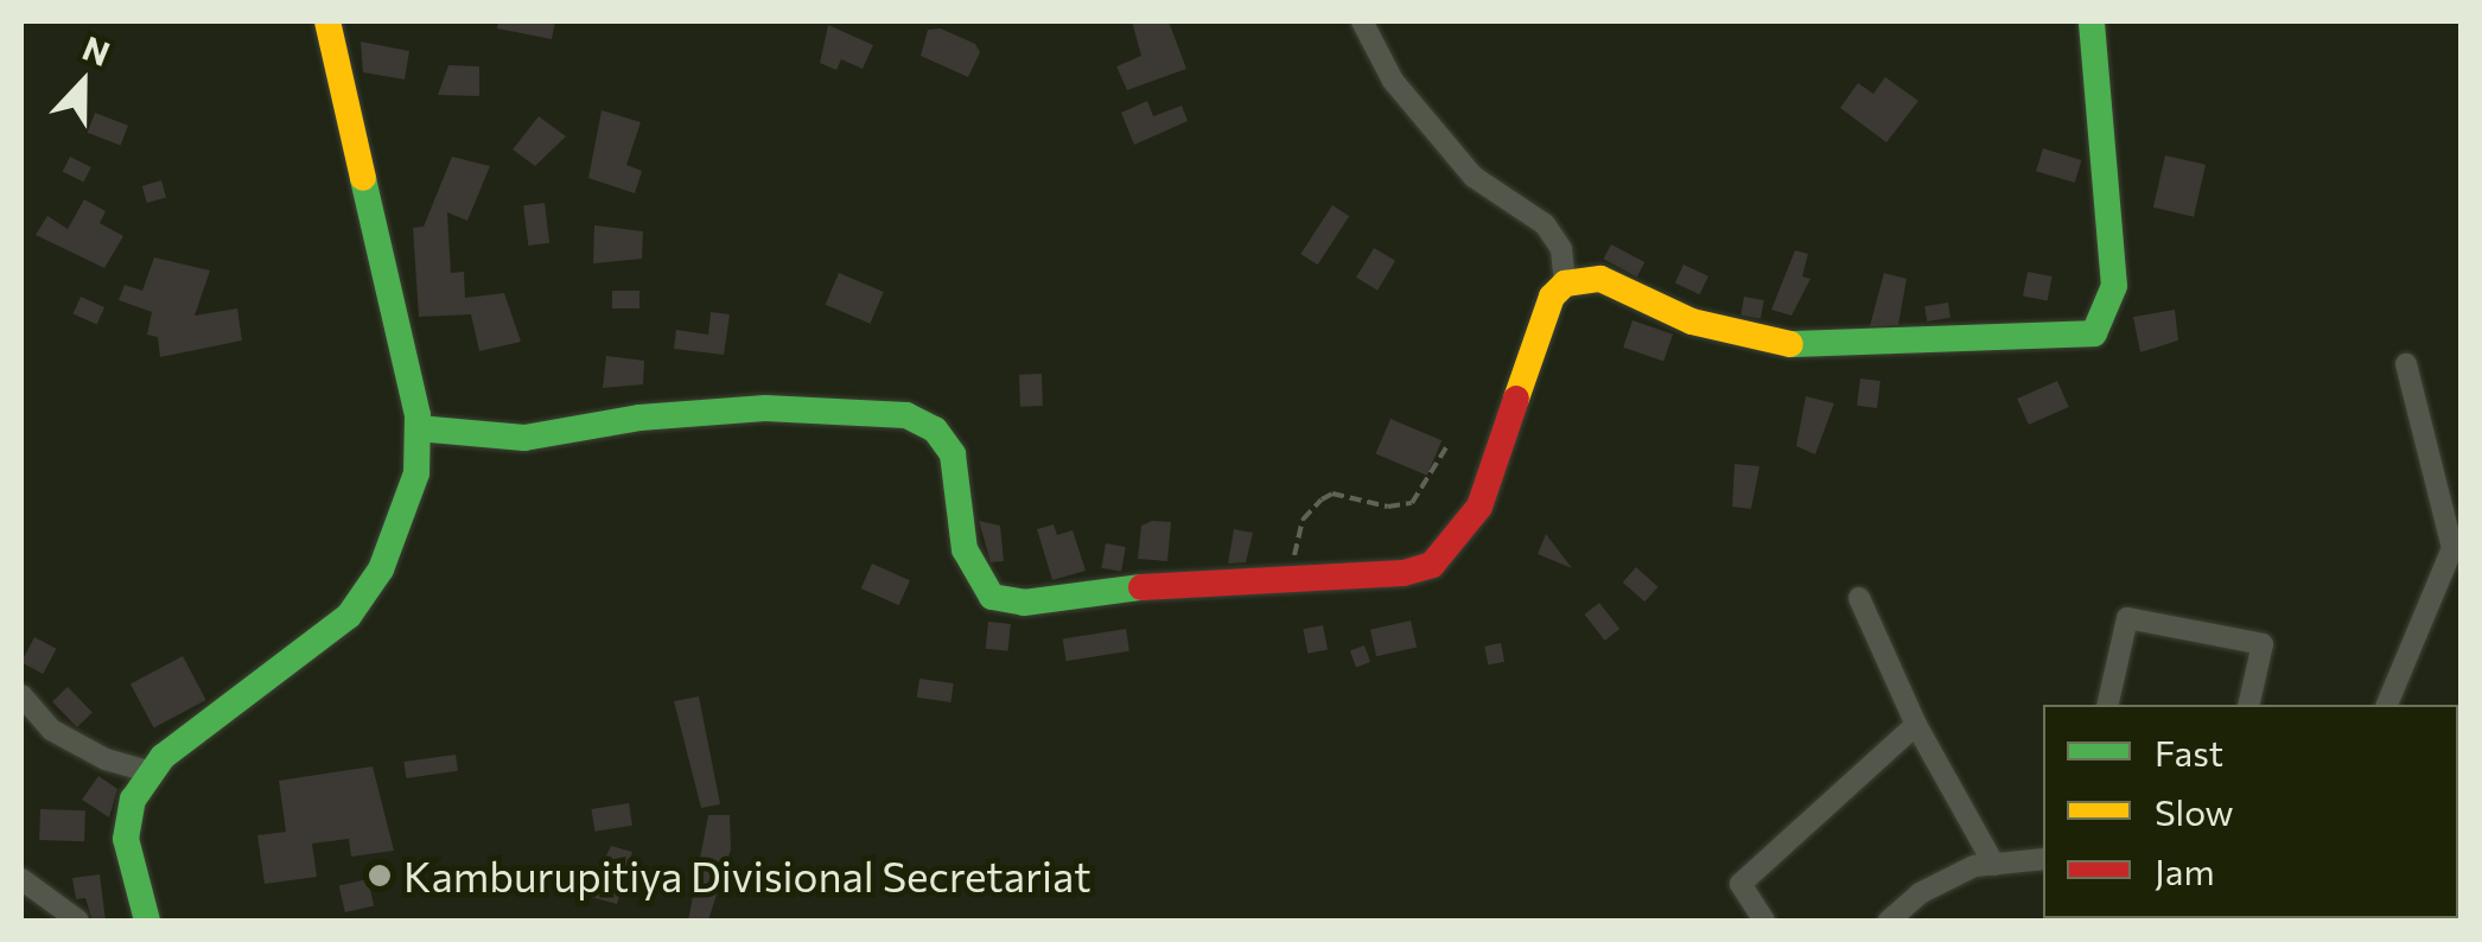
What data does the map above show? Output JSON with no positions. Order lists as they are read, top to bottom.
{
  "places": ["Kamburupitiya Divisional Secretariat"],
  "legend": ["Fast", "Slow", "Jam"],
  "north": "top"
}
